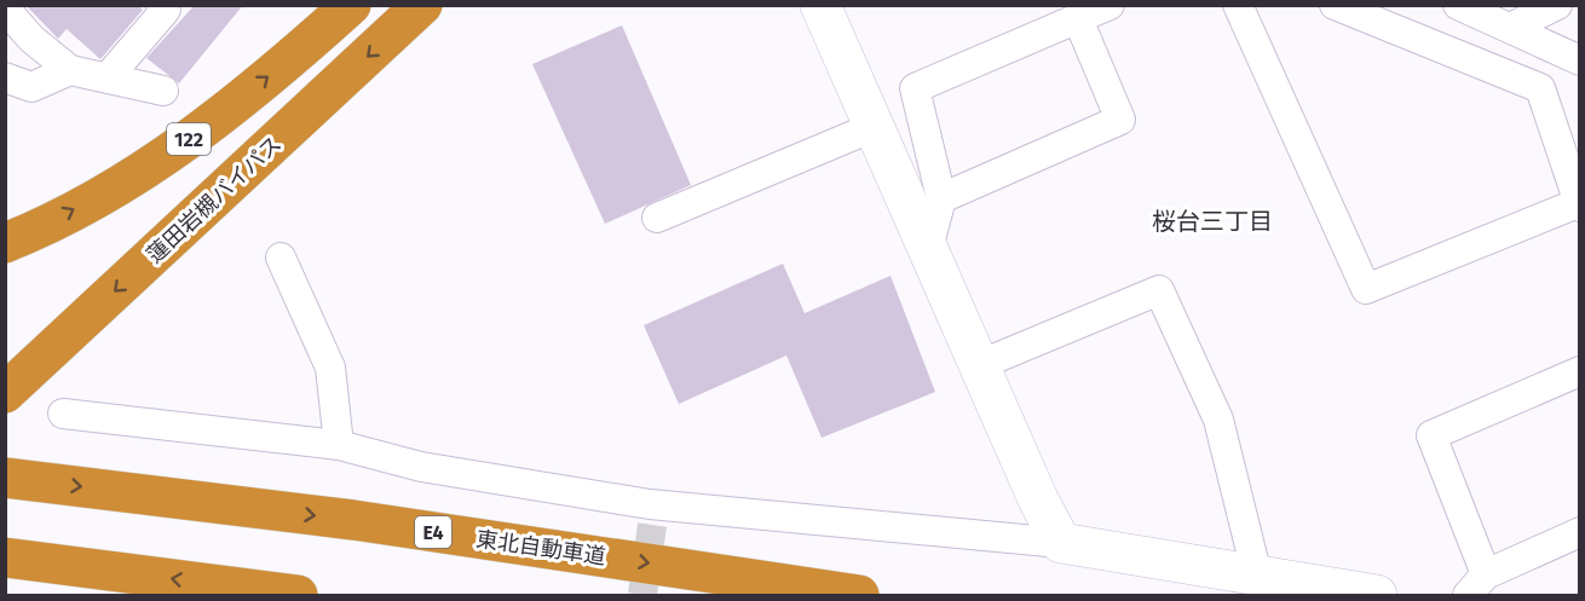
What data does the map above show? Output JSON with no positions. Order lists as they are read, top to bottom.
{
  "streets": {
    "highway": [
      "122",
      "蓮田岩槻バイパス",
      "E4",
      "東北自動車道"
    ]
  },
  "districts": ["桜台三丁目"]
}
